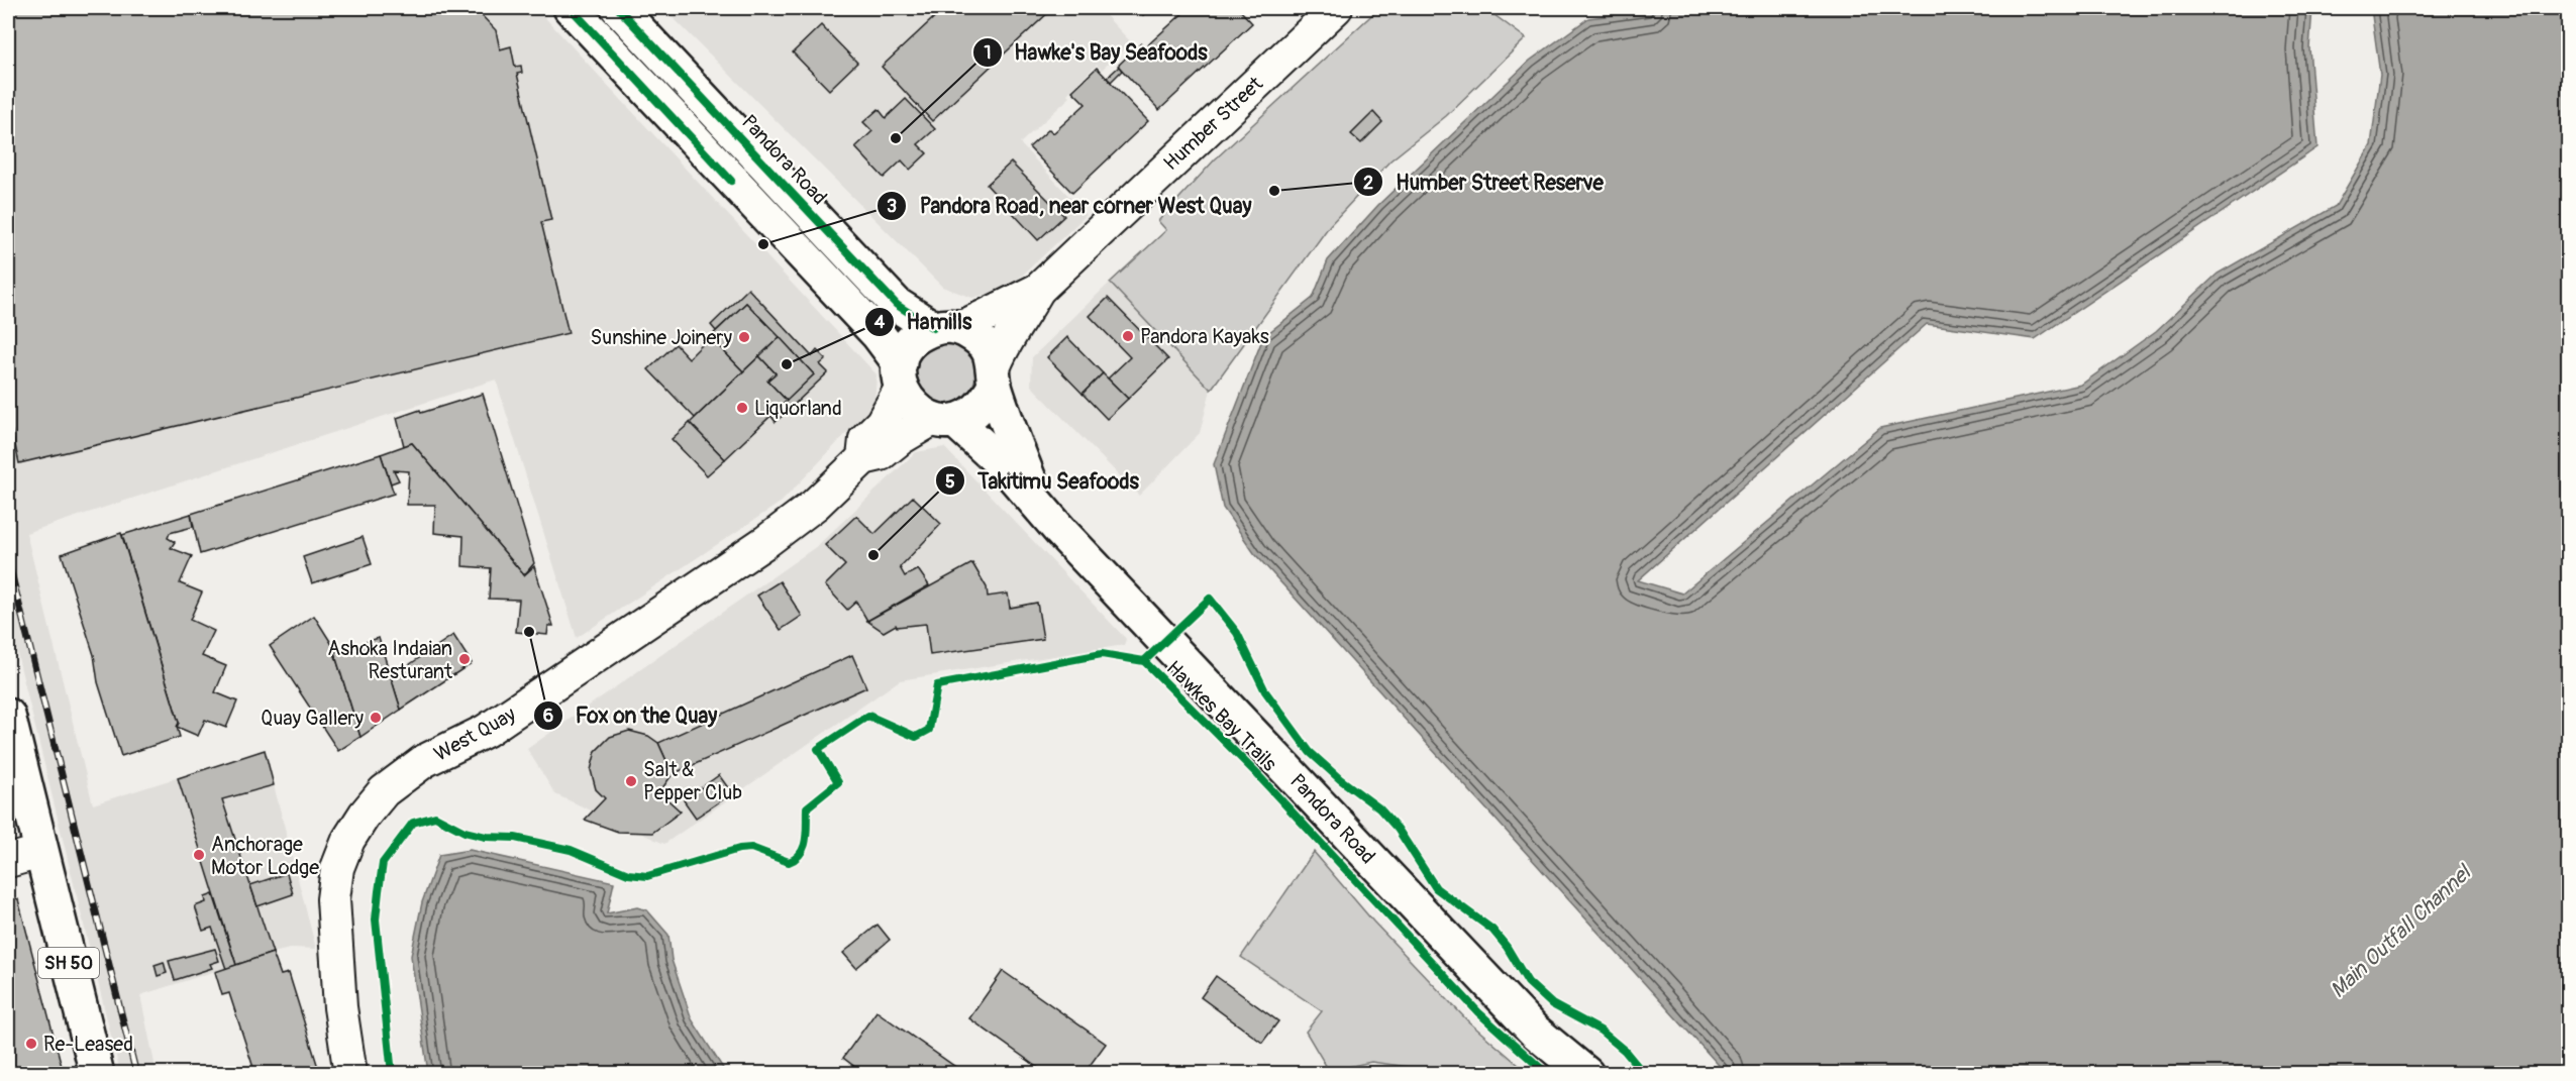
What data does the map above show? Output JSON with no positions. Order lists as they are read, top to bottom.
{
  "streets": {
    "main road": ["Pandora Road", "SH 50"],
    "street": ["Humber Street", "West Quay"],
    "cycle path": ["Hawkes Bay Trails"]
  },
  "crossings": [
    ["Humber Street", "Pandora Road"],
    ["Humber Street", "West Quay"],
    ["Pandora Road", "West Quay"]
  ],
  "water": ["Main Outfall Channel"],
  "places": [
    "Hawke's Bay Seafoods",
    "Humber Street Reserve",
    "Pandora Road, near corner West Quay",
    "Pandora Kayaks",
    "Sunshine Joinery",
    "Hamills",
    "Liquorland",
    "Takitimu Seafoods",
    "Fox on the Quay",
    "Ashoka Indaian Resturant",
    "Quay Gallery",
    "Salt & Pepper Club",
    "Anchorage Motor Lodge",
    "Re-Leased"
  ]
}
